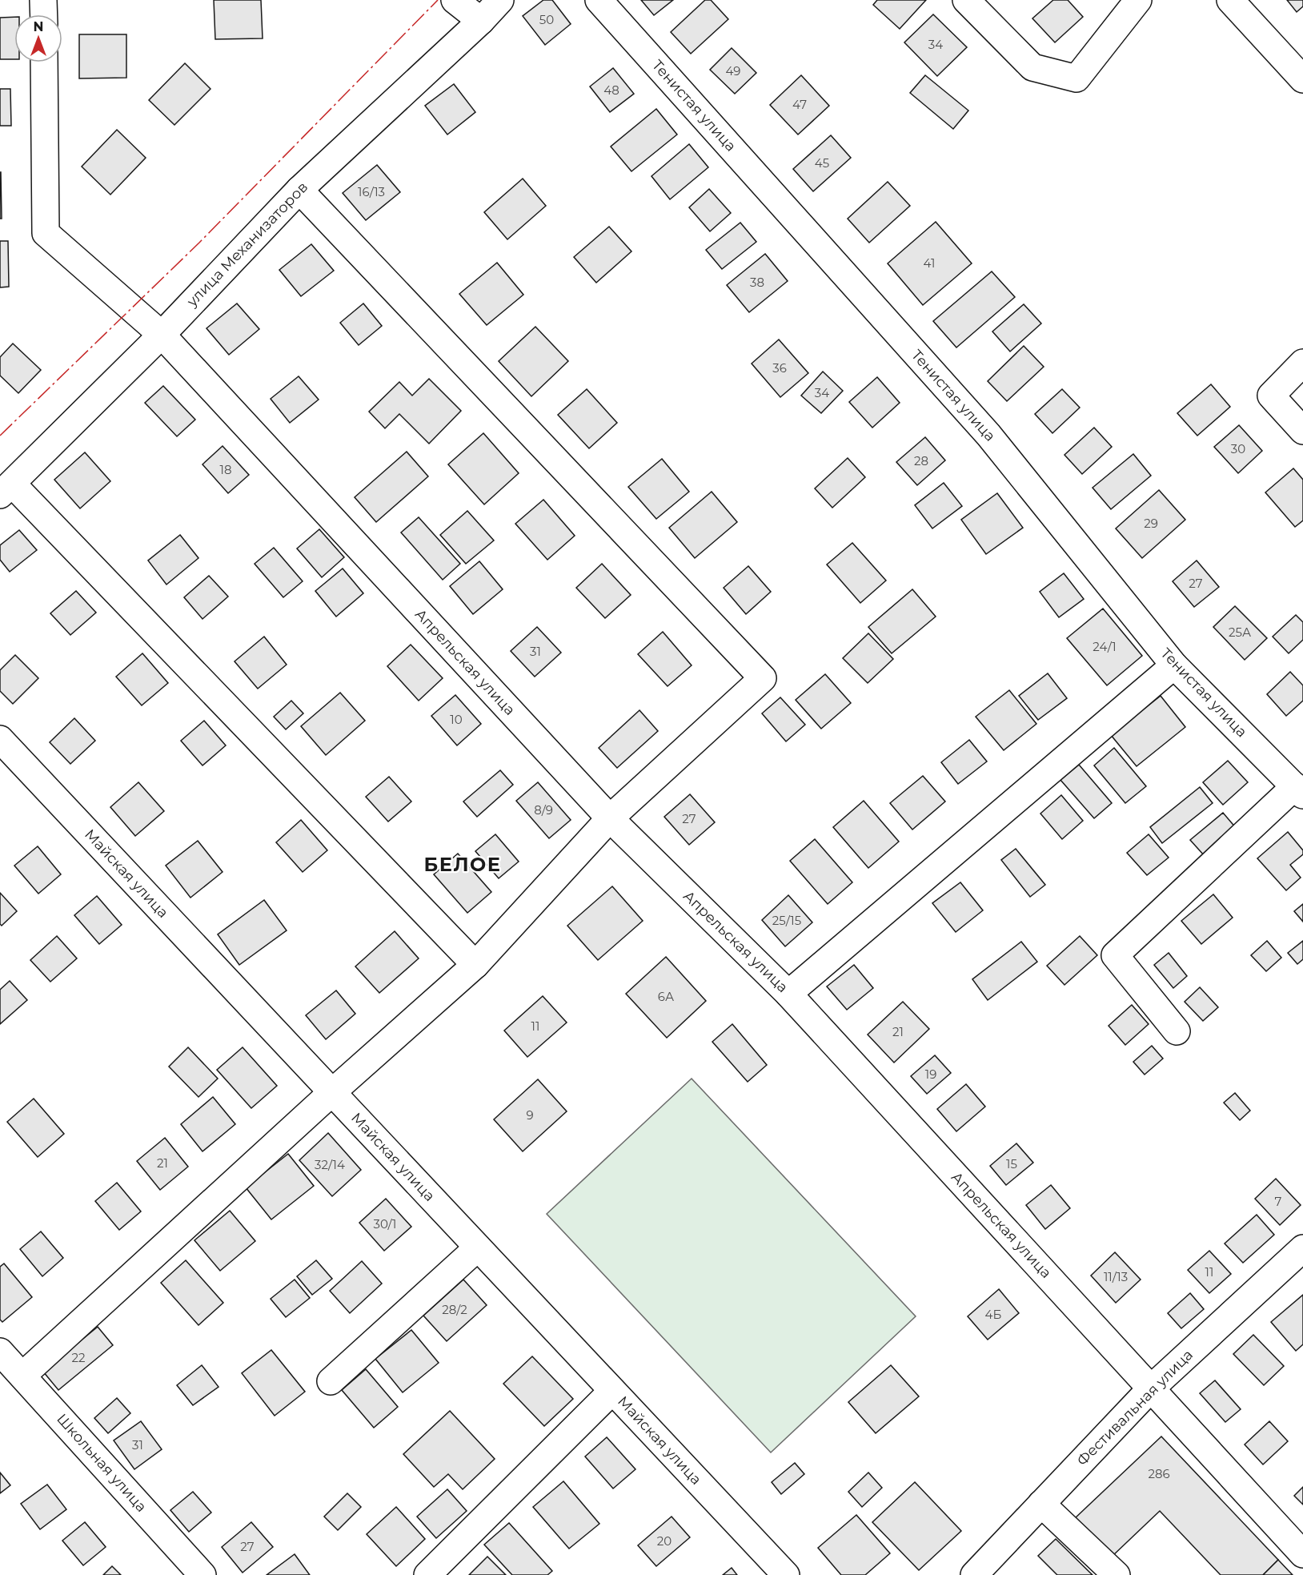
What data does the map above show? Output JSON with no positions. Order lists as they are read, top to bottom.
{
  "streets": {
    "street": [
      "Тенистая улица",
      "улица Механизаторов",
      "Апрельская улица",
      "Майская улица",
      "Фестивальная улица",
      "Школьная улица"
    ]
  },
  "crossings": [
    ["улица Механизаторов", "Апрельская улица"],
    ["Апрельская улица", "Фестивальная улица"]
  ],
  "districts": ["БЕЛОЕ"],
  "house_numbers": [
    "50",
    "34",
    "49",
    "48",
    "47",
    "45",
    "16/13",
    "41",
    "38",
    "36",
    "34",
    "30",
    "28",
    "18",
    "29",
    "27",
    "25А",
    "24/1",
    "31",
    "10",
    "8/9",
    "27",
    "25/15",
    "6А",
    "11",
    "21",
    "19",
    "9",
    "21",
    "15",
    "32/14",
    "7",
    "30/1",
    "11",
    "11/13",
    "28/2",
    "4Б",
    "22",
    "31",
    "286",
    "20",
    "27"
  ],
  "north": "top"
}
